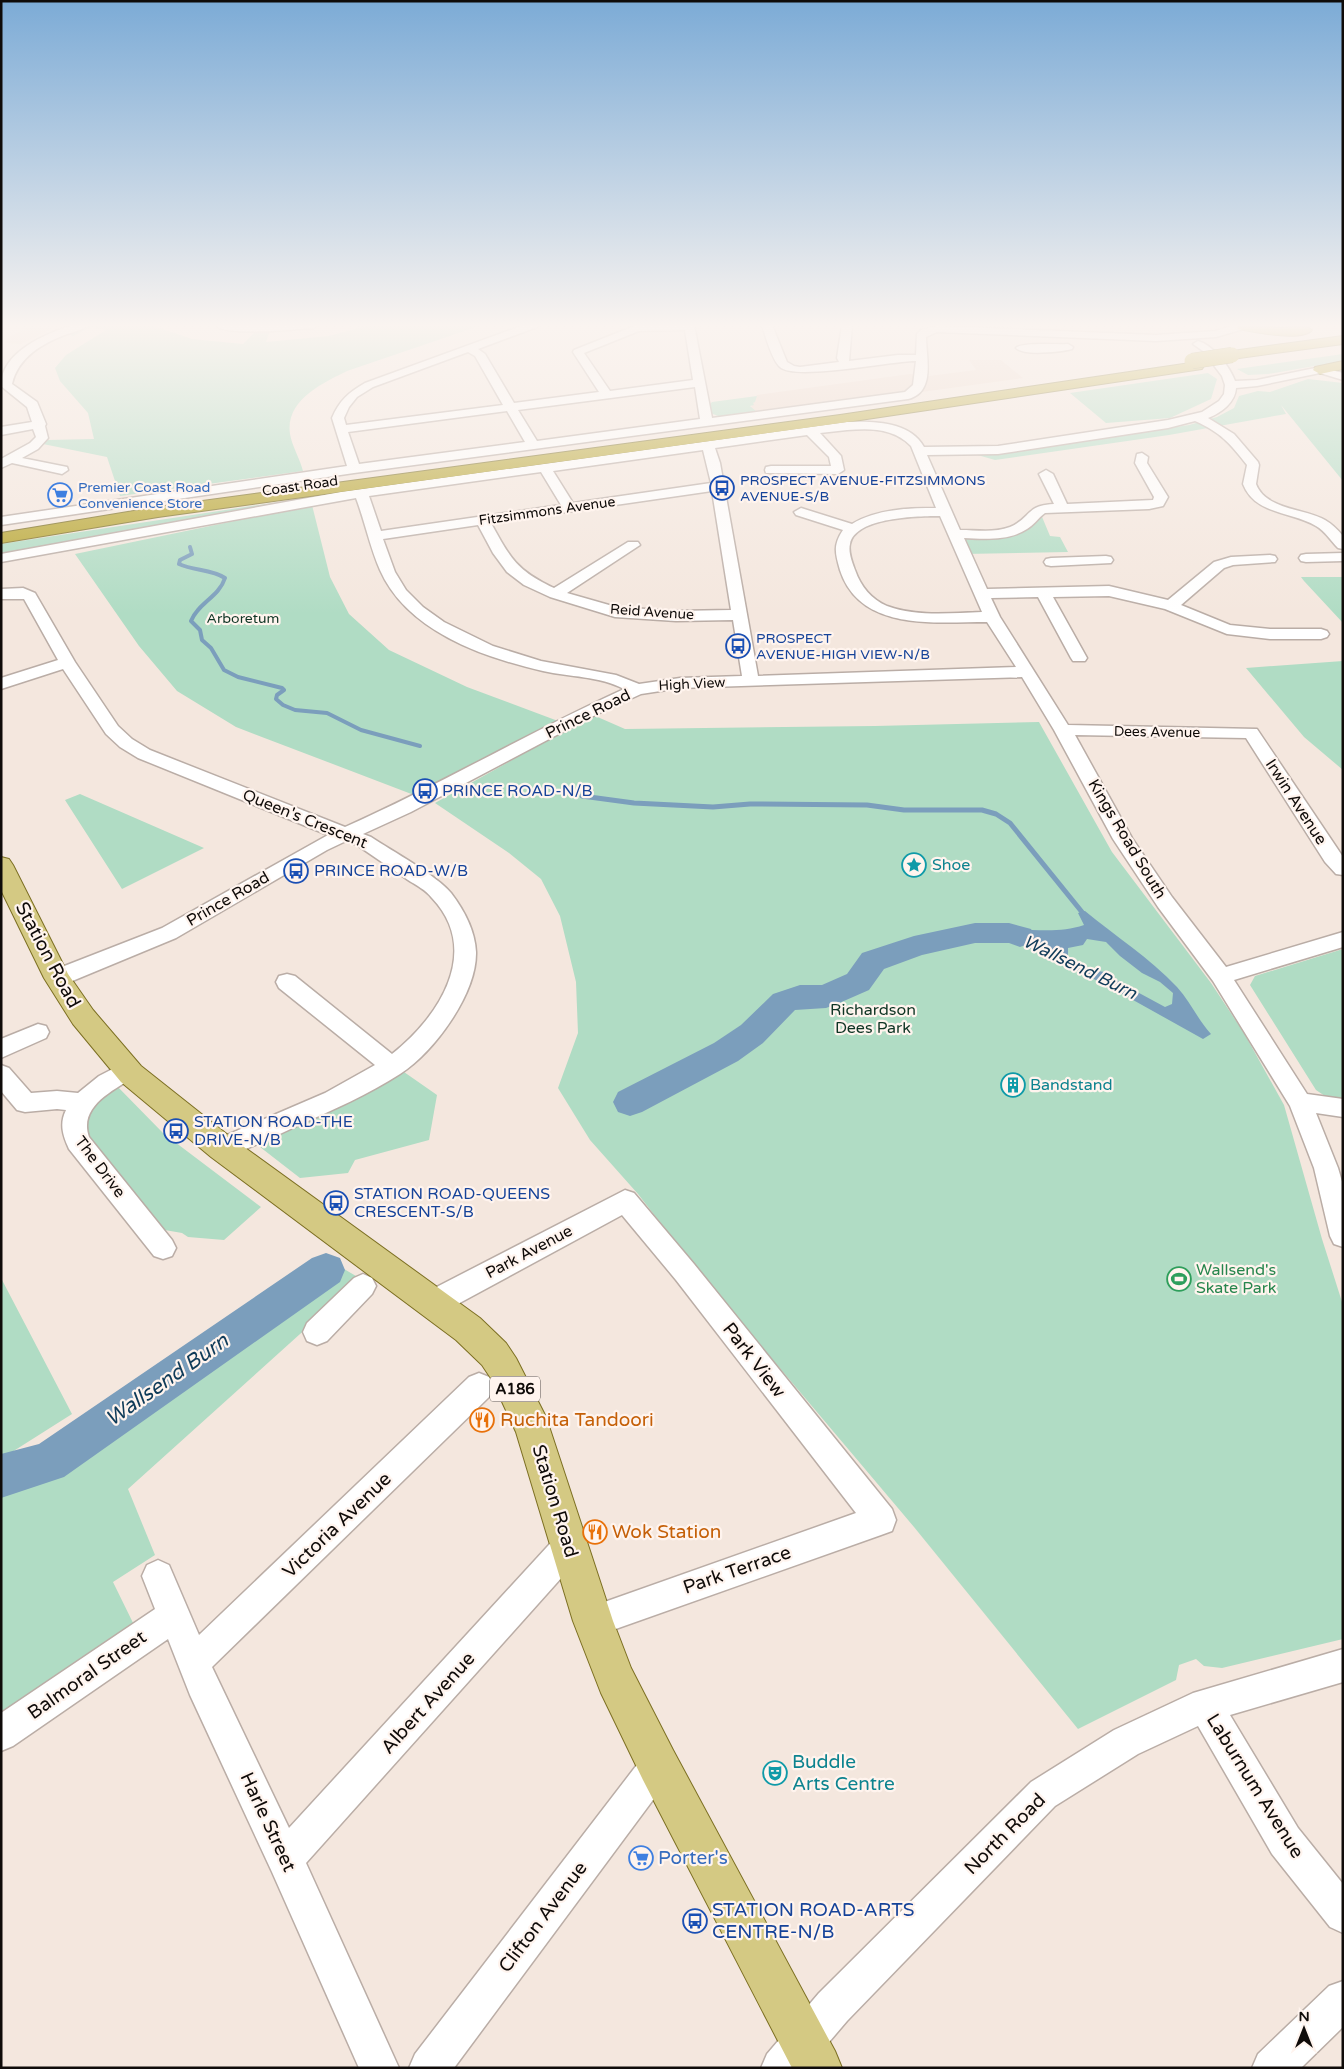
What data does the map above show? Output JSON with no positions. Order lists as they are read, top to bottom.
{
  "streets": {
    "highway": ["Coast Road"],
    "main road": ["Station Road", "A186"],
    "street": [
      "Fitzsimmons Avenue",
      "Reid Avenue",
      "High View",
      "Prince Road",
      "Dees Avenue",
      "Irwin Avenue",
      "Queen's Crescent",
      "Kings Road South",
      "The Drive",
      "Park Avenue",
      "Park View",
      "Victoria Avenue",
      "Park Terrace",
      "Balmoral Street",
      "Albert Avenue",
      "Laburnum Avenue",
      "Harle Street",
      "North Road",
      "Clifton Avenue"
    ]
  },
  "crossings": [
    ["Coast Road", "High View"],
    ["Coast Road", "Kings Road South"],
    ["Fitzsimmons Avenue", "Reid Avenue"],
    ["Fitzsimmons Avenue", "High View"],
    ["High View", "Prince Road"],
    ["High View", "Kings Road South"],
    ["Prince Road", "Queen's Crescent"],
    ["Prince Road", "Station Road"],
    ["Dees Avenue", "Irwin Avenue"],
    ["Dees Avenue", "Kings Road South"],
    ["Queen's Crescent", "Station Road"],
    ["Station Road", "The Drive"],
    ["Station Road", "Park Avenue"],
    ["Station Road", "Park Terrace"],
    ["Station Road", "Albert Avenue"],
    ["Station Road", "North Road"],
    ["Station Road", "Clifton Avenue"],
    ["Park Avenue", "Park View"],
    ["Park View", "Park Terrace"],
    ["Victoria Avenue", "Harle Street"],
    ["Balmoral Street", "Harle Street"],
    ["Albert Avenue", "Harle Street"],
    ["Laburnum Avenue", "North Road"]
  ],
  "water": ["Wallsend Burn"],
  "parks": ["Arboretum", "Richardson Dees Park"],
  "places": {
    "bus stop": [
      "PROSPECT AVENUE-FITZSIMMONS AVENUE-S/B",
      "PROSPECT AVENUE-HIGH VIEW-N/B",
      "PRINCE ROAD-N/B",
      "PRINCE ROAD-W/B",
      "STATION ROAD-THE DRIVE-N/B",
      "STATION ROAD-QUEENS CRESCENT-S/B",
      "STATION ROAD-ARTS CENTRE-N/B"
    ],
    "supermarket": ["Premier Coast Road Convenience Store", "Porter's"],
    "place": ["Shoe"],
    "building": ["Bandstand"],
    "sports": ["Wallsend's Skate Park"],
    "restaurant": ["Ruchita Tandoori", "Wok Station"],
    "theatre": ["Buddle Arts Centre"]
  },
  "north": "top"
}
